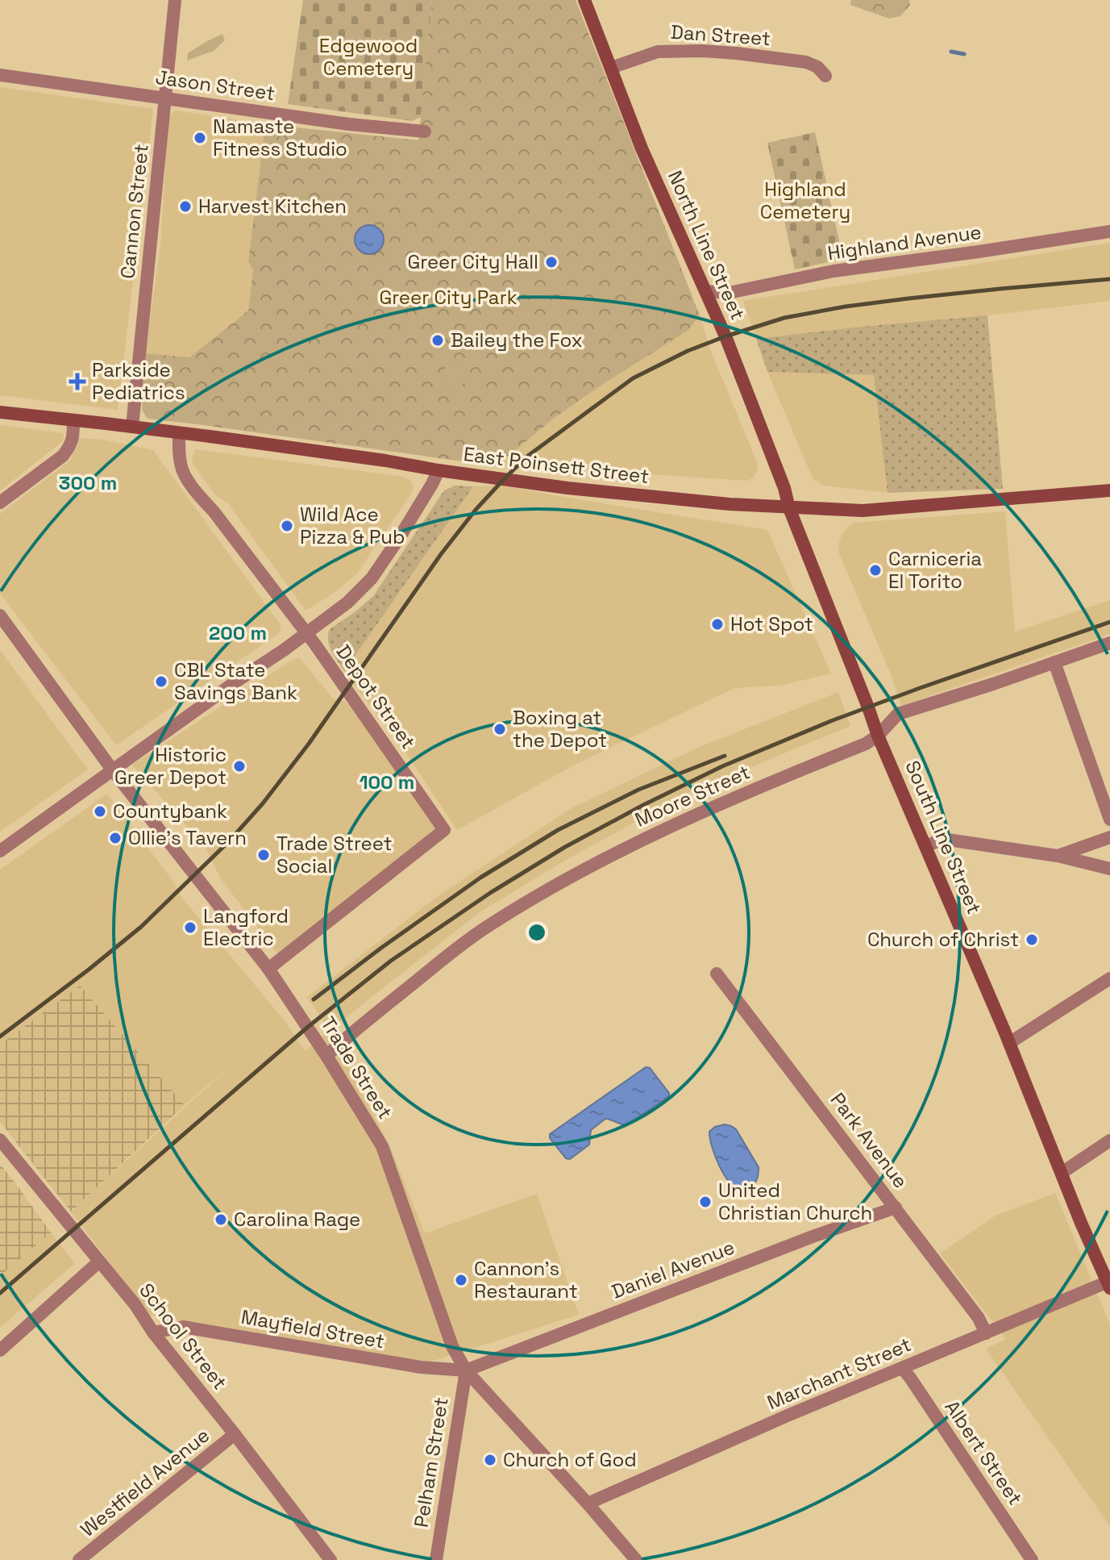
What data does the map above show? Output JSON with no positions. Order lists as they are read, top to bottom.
{
  "streets": {
    "main road": ["North Line Street", "East Poinsett Street", "South Line Street"],
    "street": [
      "Dan Street",
      "Jason Street",
      "Cannon Street",
      "Highland Avenue",
      "Depot Street",
      "Moore Street",
      "Trade Street",
      "Park Avenue",
      "Daniel Avenue",
      "Mayfield Street",
      "School Street",
      "Marchant Street",
      "Albert Street",
      "Pelham Street",
      "Westfield Avenue"
    ]
  },
  "crossings": [
    ["Dan Street", "North Line Street"],
    ["Jason Street", "Cannon Street"],
    ["Cannon Street", "East Poinsett Street"],
    ["Highland Avenue", "North Line Street"],
    ["North Line Street", "East Poinsett Street"],
    ["North Line Street", "South Line Street"],
    ["East Poinsett Street", "Depot Street"],
    ["East Poinsett Street", "South Line Street"],
    ["Depot Street", "Trade Street"],
    ["Moore Street", "South Line Street"],
    ["Moore Street", "Trade Street"],
    ["South Line Street", "Marchant Street"],
    ["Trade Street", "Daniel Avenue"],
    ["Trade Street", "Mayfield Street"],
    ["Trade Street", "Marchant Street"],
    ["Trade Street", "Pelham Street"],
    ["Park Avenue", "Daniel Avenue"],
    ["Park Avenue", "Marchant Street"],
    ["Daniel Avenue", "Mayfield Street"],
    ["Daniel Avenue", "Pelham Street"],
    ["Mayfield Street", "School Street"],
    ["Mayfield Street", "Pelham Street"],
    ["School Street", "Westfield Avenue"],
    ["Marchant Street", "Albert Street"]
  ],
  "parks": ["Edgewood Cemetery", "Highland Cemetery", "Greer City Park"],
  "places": {
    "other": [
      "Namaste Fitness Studio",
      "Harvest Kitchen",
      "Greer City Hall",
      "Bailey the Fox",
      "Wild Ace Pizza & Pub",
      "Carniceria El Torito",
      "Hot Spot",
      "CBL State Savings Bank",
      "Boxing at the Depot",
      "Historic Greer Depot",
      "Countybank",
      "Ollie's Tavern",
      "Trade Street Social",
      "Langford Electric",
      "Church of Christ",
      "United Christian Church",
      "Carolina Rage",
      "Cannon's Restaurant",
      "Church of God"
    ],
    "health": ["Parkside Pediatrics"]
  },
  "rings": ["300 m", "200 m", "100 m"]
}
